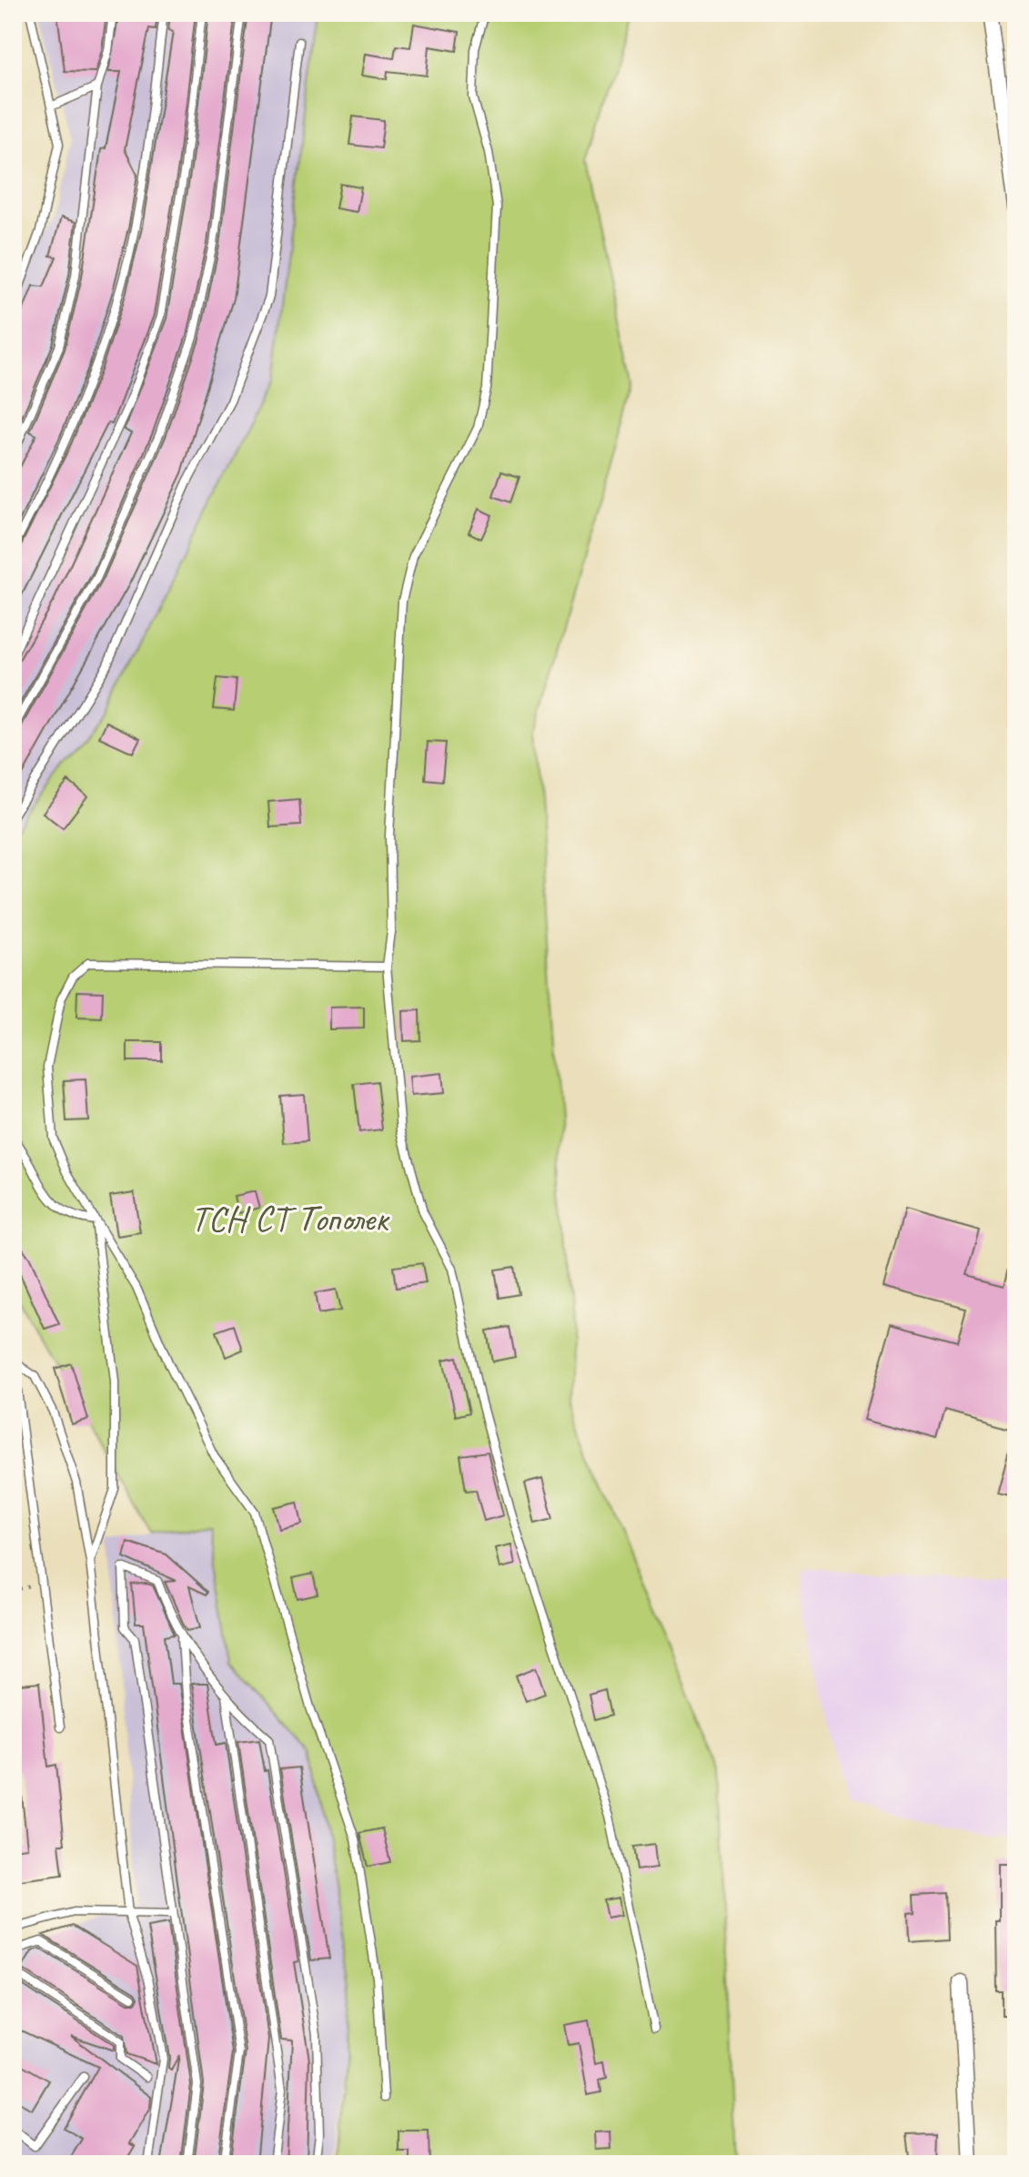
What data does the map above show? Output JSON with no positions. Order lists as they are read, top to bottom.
{
  "parks": ["ТСН СТ Тополек"]
}
